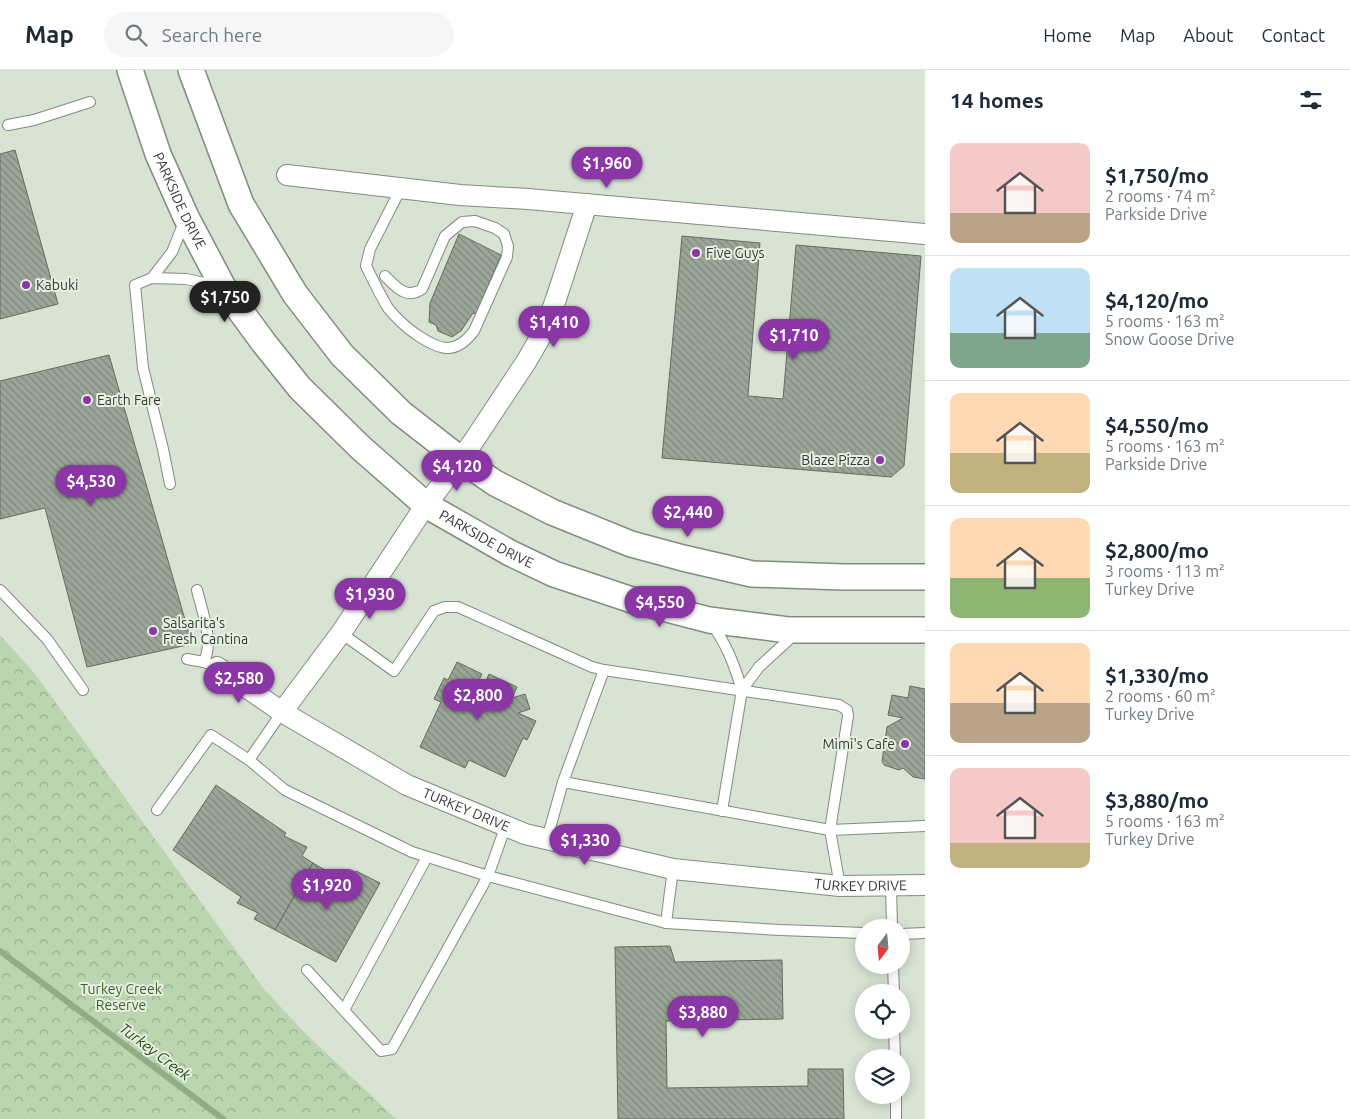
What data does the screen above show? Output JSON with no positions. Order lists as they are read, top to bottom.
{
  "streets": {
    "street": ["PARKSIDE DRIVE", "TURKEY DRIVE"]
  },
  "water": ["Turkey Creek"],
  "parks": ["Turkey Creek Reserve"],
  "places": [
    "Five Guys",
    "Kabuki",
    "Earth Fare",
    "Blaze Pizza",
    "Salsarita's Fresh Cantina",
    "Mimi's Cafe"
  ],
  "north": "bottom",
  "page": {
    "header": "Map",
    "search": "Search here",
    "nav": [
      "Home",
      "Map",
      "About",
      "Contact"
    ],
    "heading": "14 homes",
    "list": [
      {
        "name": "$1,750/mo",
        "note": "2 rooms · 74 m² · Parkside Drive"
      },
      {
        "name": "$4,120/mo",
        "note": "5 rooms · 163 m² · Snow Goose Drive"
      },
      {
        "name": "$4,550/mo",
        "note": "5 rooms · 163 m² · Parkside Drive"
      },
      {
        "name": "$2,800/mo",
        "note": "3 rooms · 113 m² · Turkey Drive"
      },
      {
        "name": "$1,330/mo",
        "note": "2 rooms · 60 m² · Turkey Drive"
      },
      {
        "name": "$3,880/mo",
        "note": "5 rooms · 163 m² · Turkey Drive"
      }
    ],
    "price": [
      "$1,960",
      "$1,750",
      "$1,410",
      "$1,710",
      "$4,120",
      "$4,530",
      "$2,440",
      "$1,930",
      "$4,550",
      "$2,580",
      "$2,800",
      "$1,330",
      "$1,920",
      "$3,880"
    ]
  }
}
